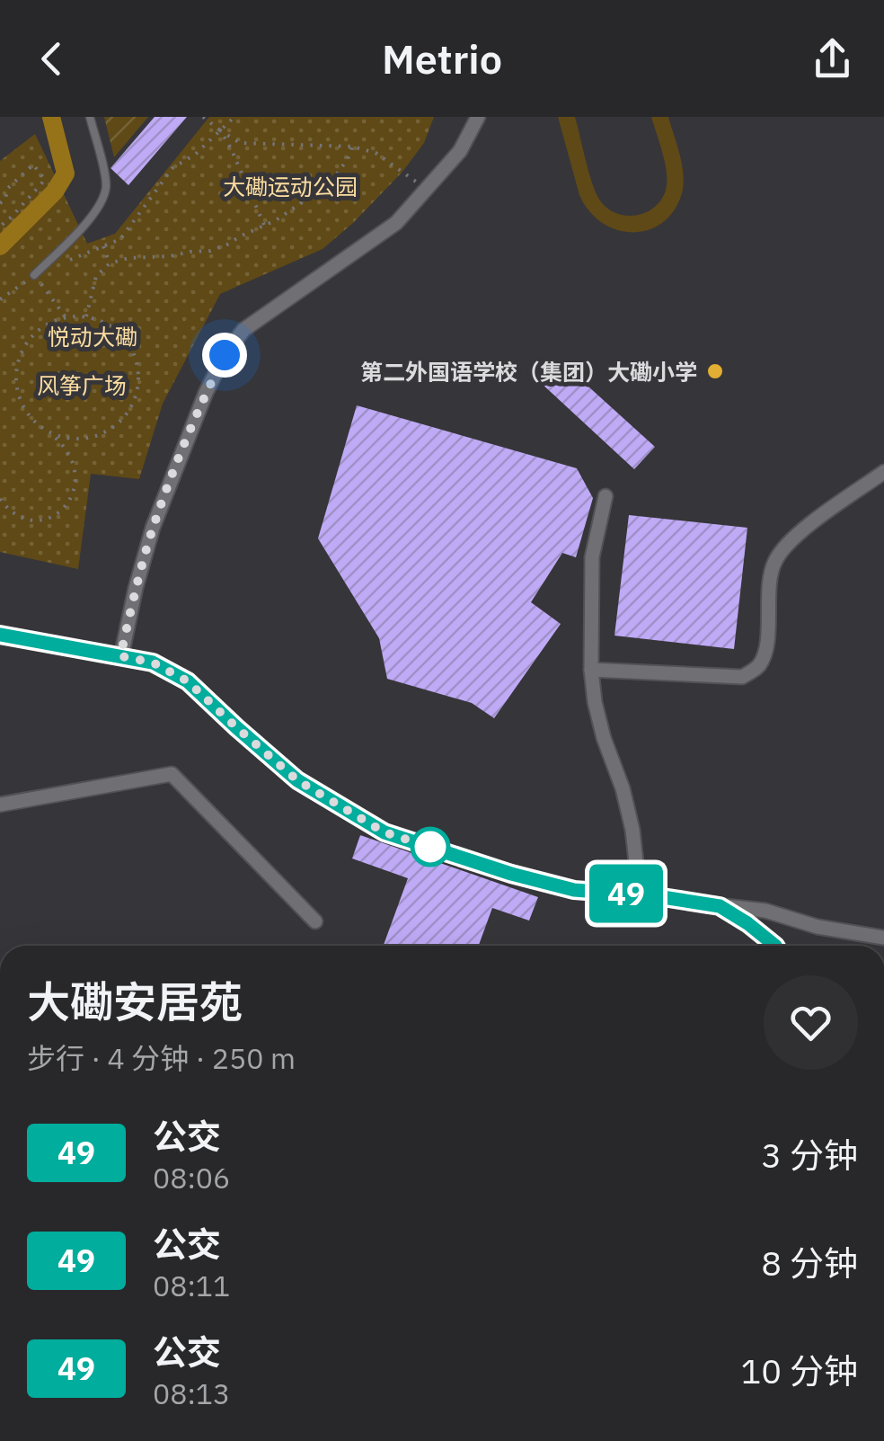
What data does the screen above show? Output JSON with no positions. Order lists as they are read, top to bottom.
{
  "parks": ["大磡运动公园", "悦动大磡", "风筝广场"],
  "places": ["第二外国语学校（集团）大磡小学"],
  "lines": ["bus line 49"],
  "page": {
    "header": "Metrio",
    "on_map": "49",
    "heading": ["大磡安居苑", "步行 · 4 分钟 · 250 m"],
    "list": [
      {
        "mark": "49",
        "name": "公交",
        "note": "08:06",
        "value": "3 分钟"
      },
      {
        "mark": "49",
        "name": "公交",
        "note": "08:11",
        "value": "8 分钟"
      },
      {
        "mark": "49",
        "name": "公交",
        "note": "08:13",
        "value": "10 分钟"
      }
    ]
  }
}
